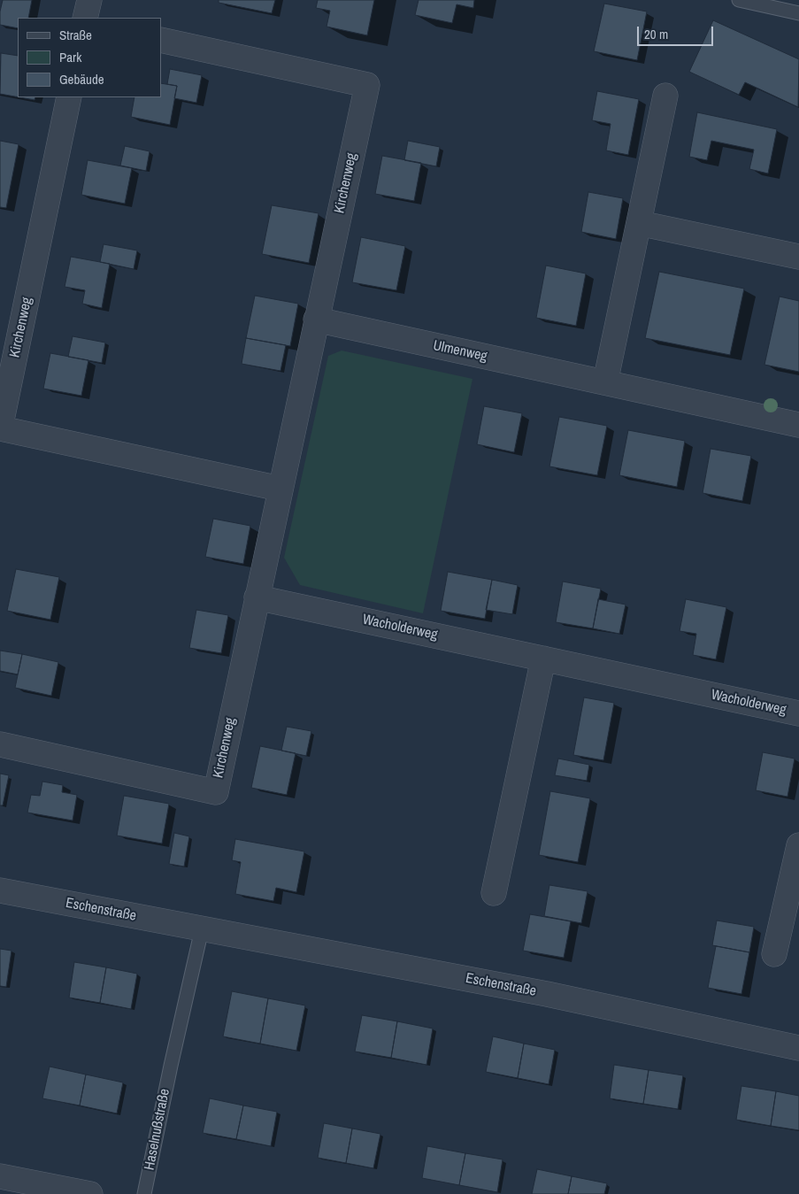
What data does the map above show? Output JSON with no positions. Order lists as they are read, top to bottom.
{
  "streets": {
    "street": [
      "Kirchenweg",
      "Ulmenweg",
      "Wacholderweg",
      "Eschenstraße"
    ],
    "lane": ["Haselnußstraße"]
  },
  "crossings": [
    ["Kirchenweg", "Ulmenweg"],
    ["Kirchenweg", "Wacholderweg"],
    ["Eschenstraße", "Haselnußstraße"]
  ],
  "legend": ["Straße", "Park", "Gebäude"],
  "scale_bar": "20 m"
}
